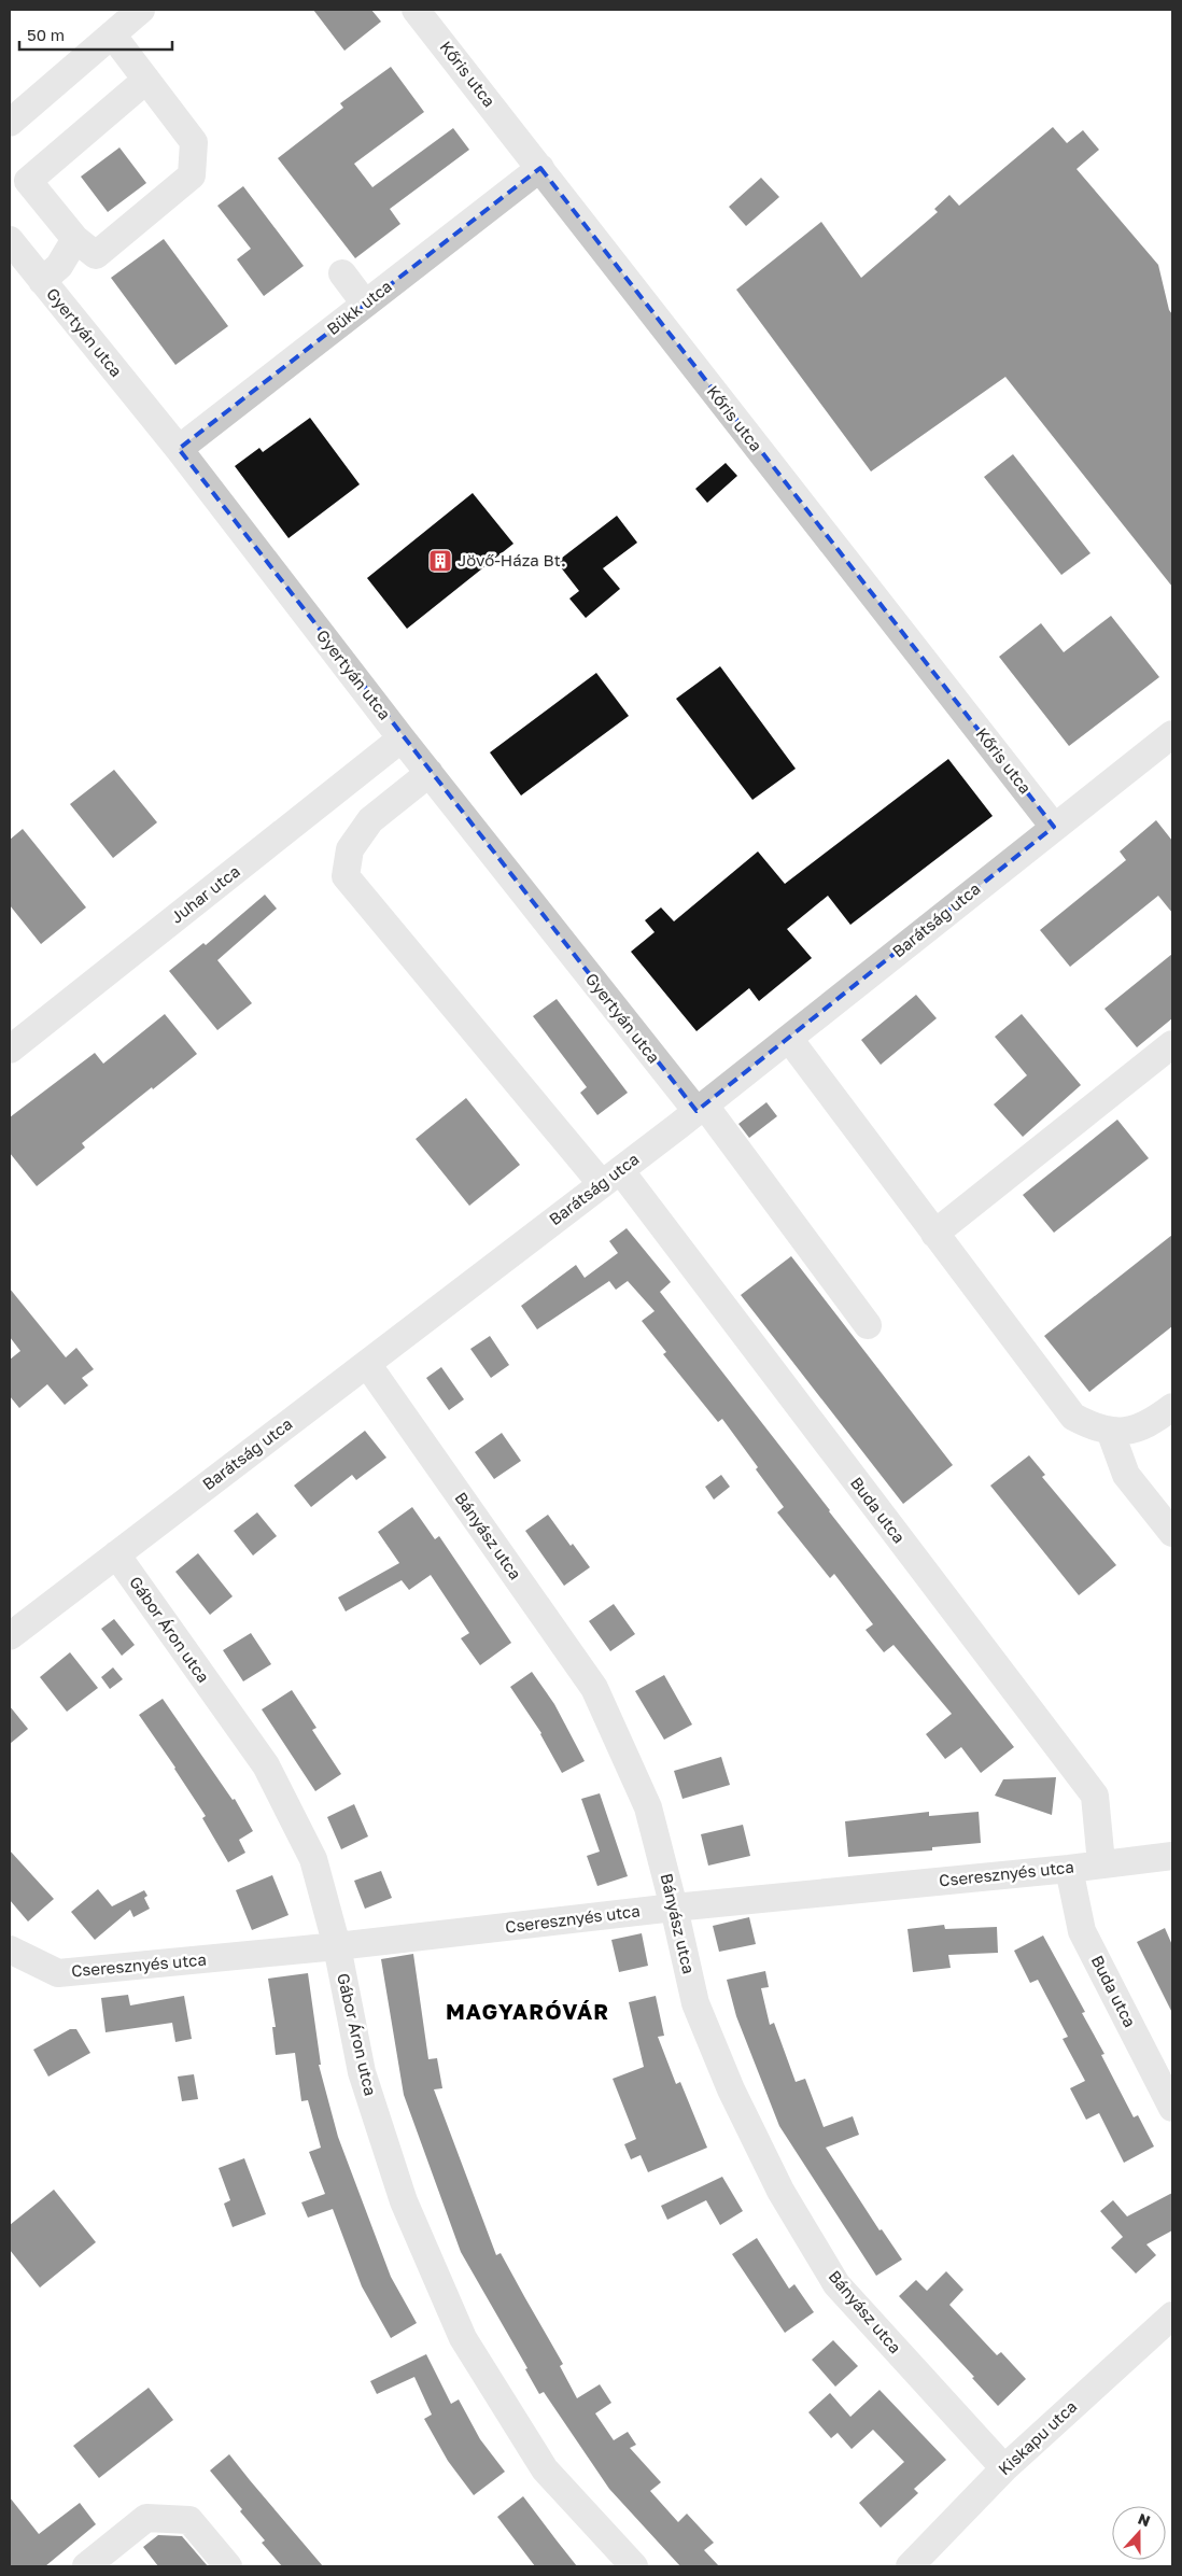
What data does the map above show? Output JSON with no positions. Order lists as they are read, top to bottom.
{
  "streets": {
    "street": [
      "Kőris utca",
      "Bükk utca",
      "Gyertyán utca",
      "Juhar utca",
      "Barátság utca",
      "Buda utca",
      "Bányász utca",
      "Gábor Áron utca",
      "Cseresznyés utca",
      "Kiskapu utca"
    ]
  },
  "crossings": [
    ["Kőris utca", "Bükk utca"],
    ["Kőris utca", "Barátság utca"],
    ["Bükk utca", "Gyertyán utca"],
    ["Gyertyán utca", "Juhar utca"],
    ["Gyertyán utca", "Barátság utca"],
    ["Gyertyán utca", "Buda utca"],
    ["Barátság utca", "Buda utca"],
    ["Barátság utca", "Bányász utca"],
    ["Barátság utca", "Gábor Áron utca"],
    ["Buda utca", "Cseresznyés utca"],
    ["Bányász utca", "Cseresznyés utca"],
    ["Bányász utca", "Kiskapu utca"],
    ["Gábor Áron utca", "Cseresznyés utca"]
  ],
  "districts": ["MAGYARÓVÁR"],
  "places": {
    "building": ["Jövő-Háza Bt."]
  },
  "scale_bar": "50 m",
  "north": "top"
}
